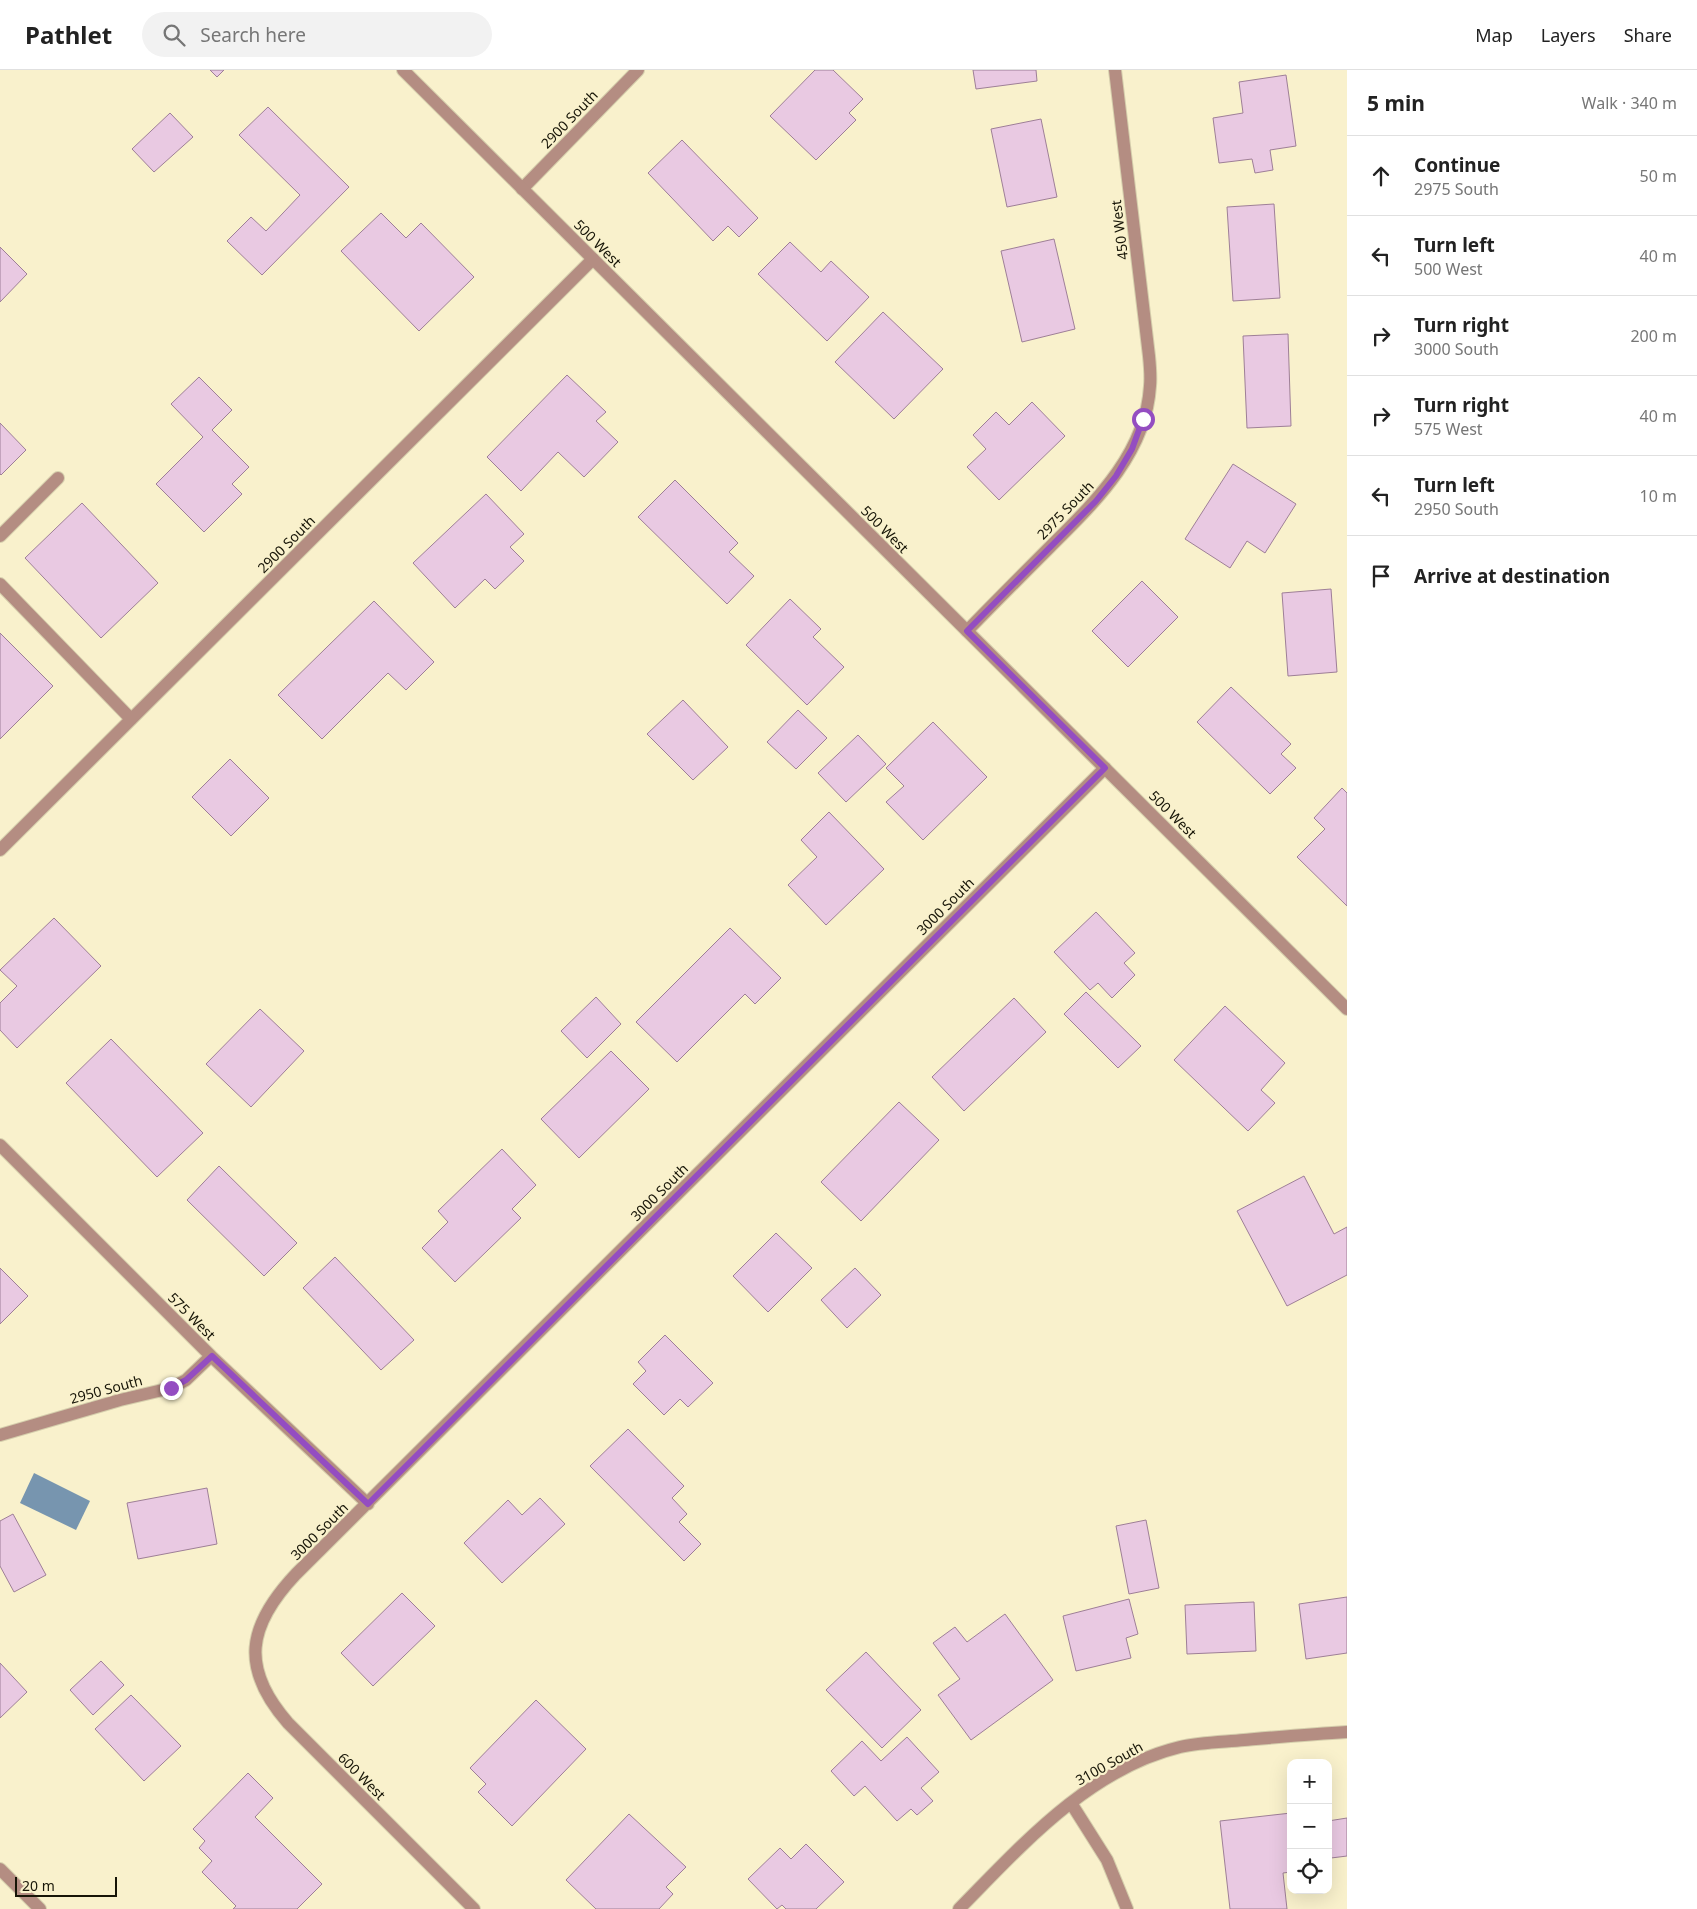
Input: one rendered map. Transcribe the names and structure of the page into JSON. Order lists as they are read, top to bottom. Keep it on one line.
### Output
{"streets":{"street":["2900 South","450 West","500 West","2975 South","3000 South","575 West","2950 South","3100 South","600 West"]},"crossings":[["2900 South","500 West"],["450 West","2975 South"],["500 West","2975 South"],["500 West","3000 South"],["3000 South","575 West"],["3000 South","600 West"],["575 West","2950 South"]],"scale_bar":"20 m","page":{"header":"Pathlet","search":"Search here","nav":["Map","Layers","Share"],"heading":["5 min","Walk · 340 m"],"list":[["Continue","2975 South","50 m"],["Turn left","500 West","40 m"],["Turn right","3000 South","200 m"],["Turn right","575 West","40 m"],["Turn left","2950 South","10 m"],"Arrive at destination"],"map_buttons":["+","−"],"scale":"20 m"}}
